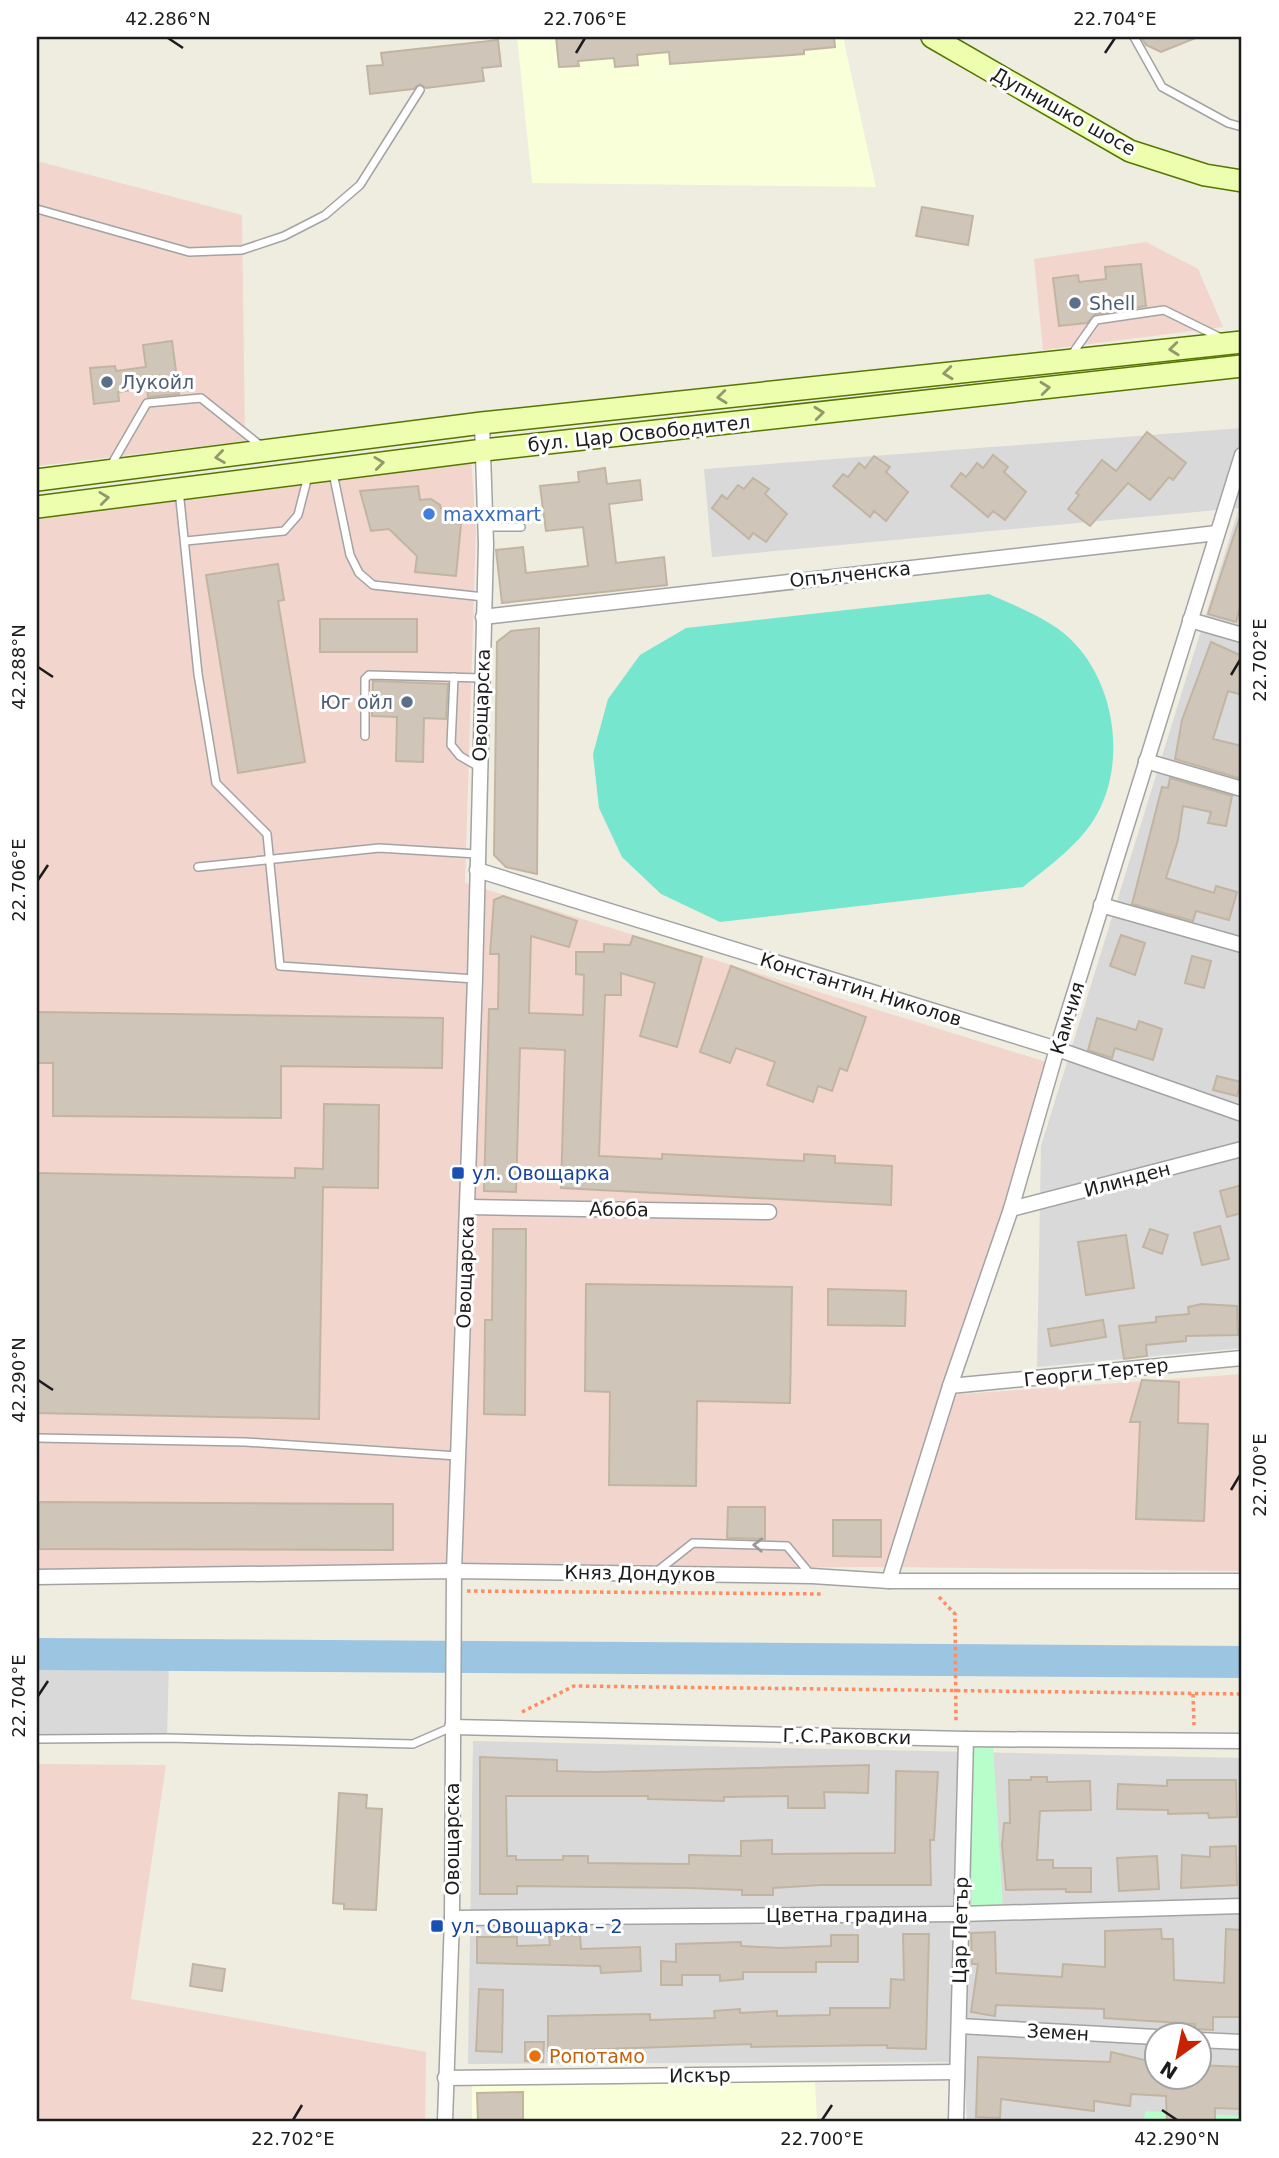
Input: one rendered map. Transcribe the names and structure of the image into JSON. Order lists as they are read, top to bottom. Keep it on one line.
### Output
{"streets":{"main road":["Дупнишко шосе","бул. Цар Освободител"],"street":["Опълченска","Овощарска","Константин Николов","Камчия","Илинден","Абоба","Георги Тертер","Княз Дондуков","Г.С.Раковски","Цветна градина","Цар Петър","Земен","Искър"]},"crossings":[["бул. Цар Освободител","Овощарска"],["Опълченска","Овощарска"],["Опълченска","Камчия"],["Овощарска","Константин Николов"],["Овощарска","Абоба"],["Овощарска","Княз Дондуков"],["Овощарска","Г.С.Раковски"],["Овощарска","Цветна градина"],["Овощарска","Искър"],["Константин Николов","Камчия"],["Камчия","Илинден"],["Камчия","Георги Тертер"],["Камчия","Княз Дондуков"],["Г.С.Раковски","Цар Петър"],["Цветна градина","Цар Петър"],["Цар Петър","Земен"],["Цар Петър","Искър"]],"places":{"other":["Shell","Лукойл","maxxmart","Юг ойл","Ропотамо"],"transit":["ул. Овощарка","ул. Овощарка – 2"]},"north":"bottom left","coordinates":["42.286°N","22.706°E","22.704°E","22.702°E","42.288°N","42.290°N","22.700°E"]}
